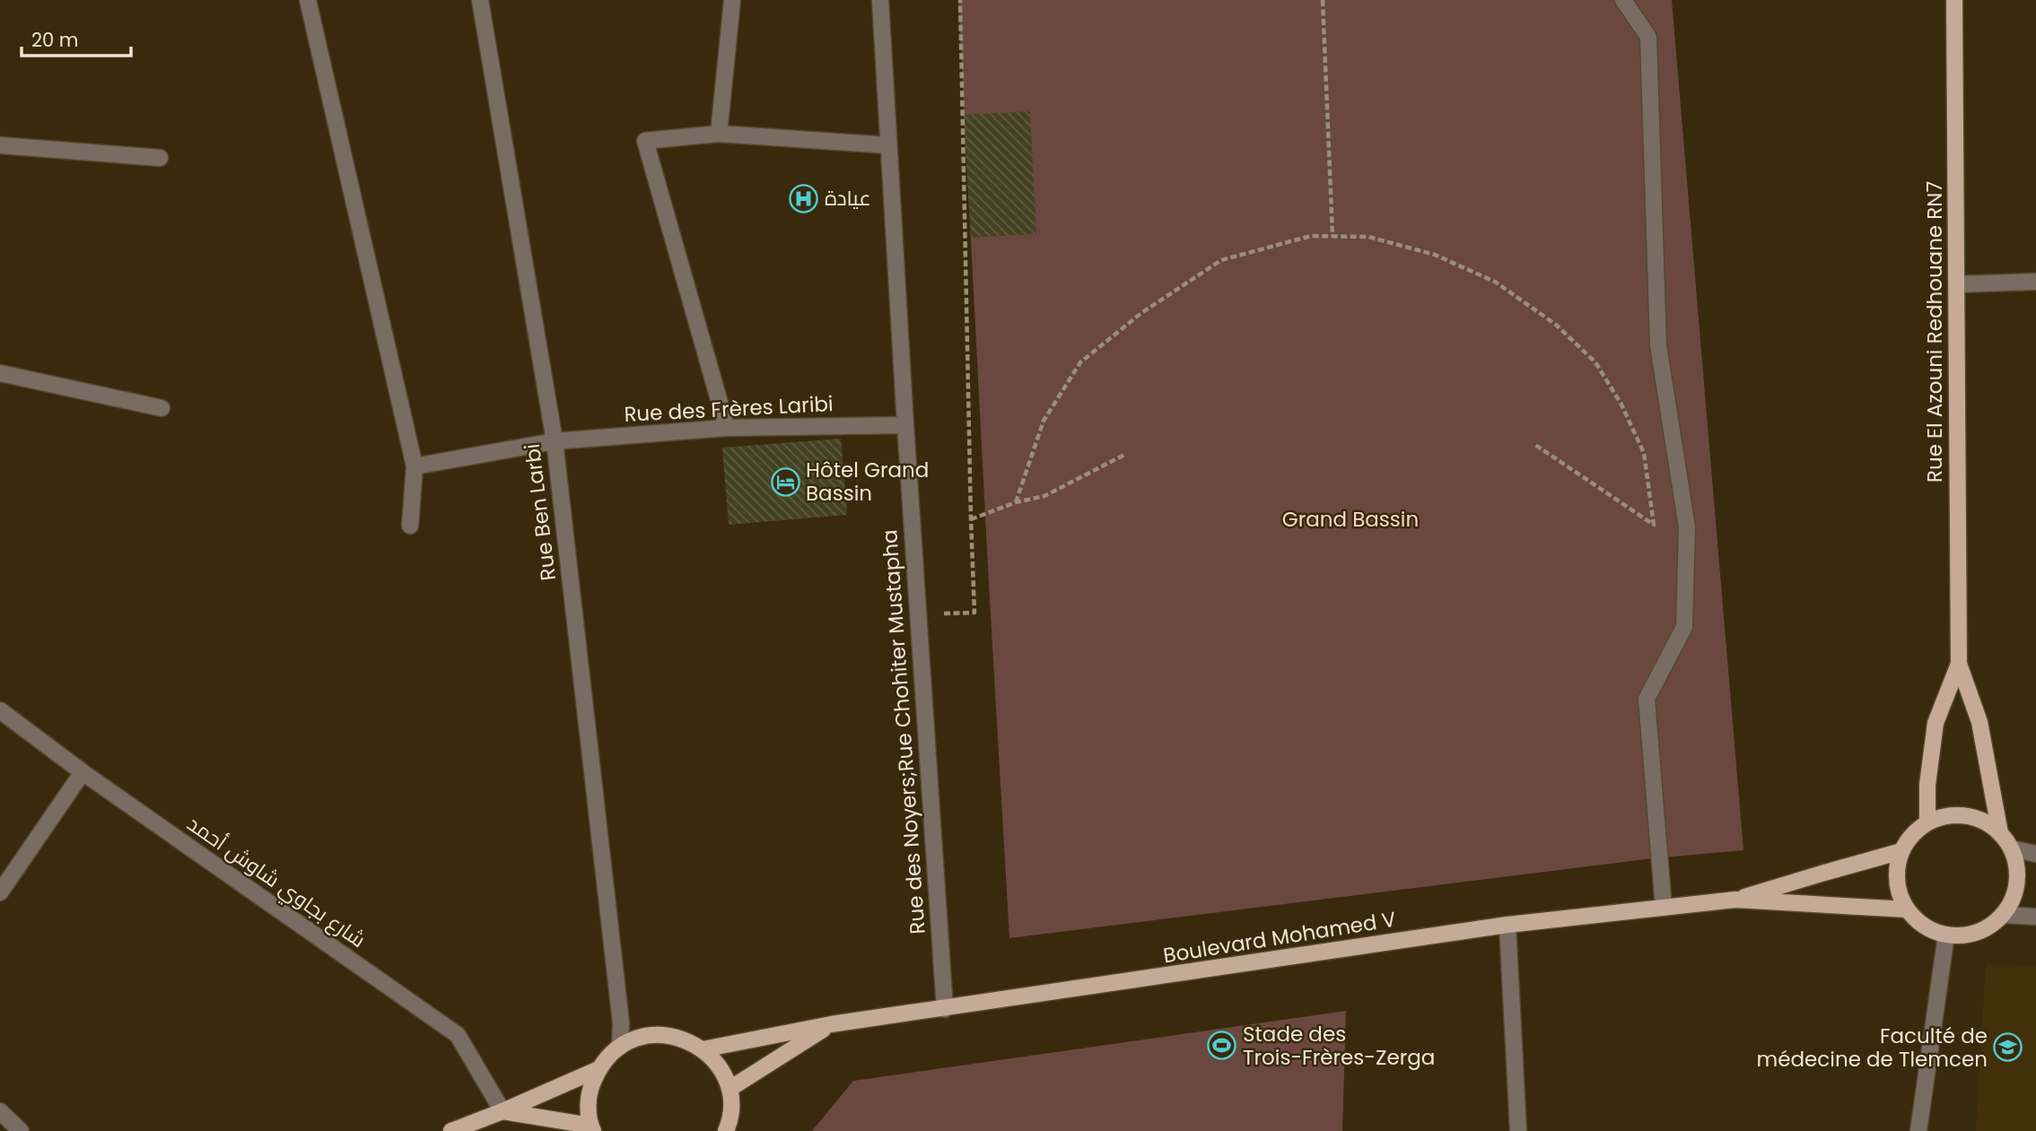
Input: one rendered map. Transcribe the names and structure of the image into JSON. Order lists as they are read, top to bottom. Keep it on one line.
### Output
{"streets":{"main road":["Rue El Azouni Redhouane RN7","Boulevard Mohamed V"],"street":["Rue des Frères Laribi","Rue Ben Larbi","Rue des Noyers;Rue Chohiter Mustapha","شارع بجاوي شاوش أحمد"]},"crossings":[["Rue El Azouni Redhouane RN7","Boulevard Mohamed V"],["Rue des Frères Laribi","Rue Ben Larbi"],["Rue des Frères Laribi","Rue des Noyers;Rue Chohiter Mustapha"],["Rue des Noyers;Rue Chohiter Mustapha","Boulevard Mohamed V"]],"parks":["Grand Bassin"],"places":{"hospital":["عيادة"],"hotel":["Hôtel Grand Bassin"],"sports":["Stade des Trois-Frères-Zerga"],"school or university":["Faculté de médecine de Tlemcen"]},"scale_bar":"20 m"}
